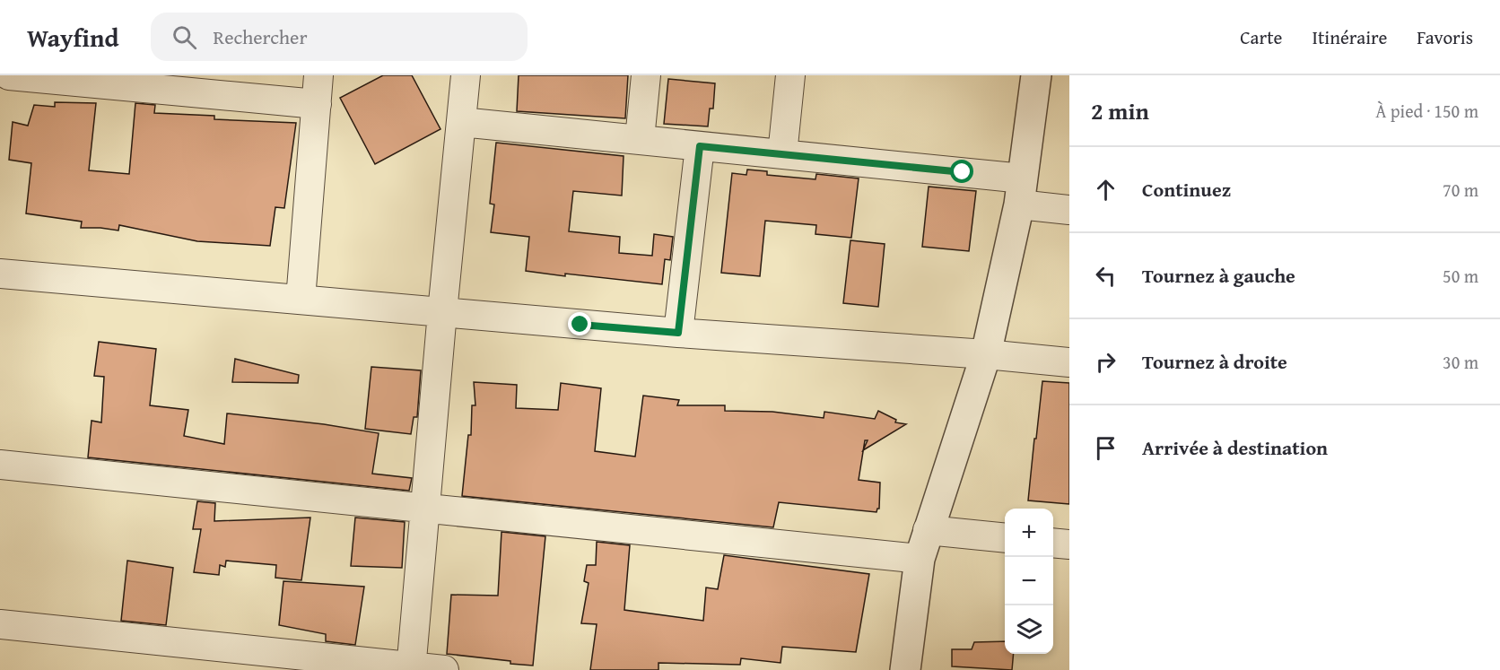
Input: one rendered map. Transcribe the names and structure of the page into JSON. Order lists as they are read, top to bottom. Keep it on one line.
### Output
{"page":{"header":"Wayfind","search":"Rechercher","nav":["Carte","Itinéraire","Favoris"],"heading":["2 min","À pied · 150 m"],"list":[["Continuez","70 m"],["Tournez à gauche","50 m"],["Tournez à droite","30 m"],"Arrivée à destination"],"map_buttons":["+","−"]}}
